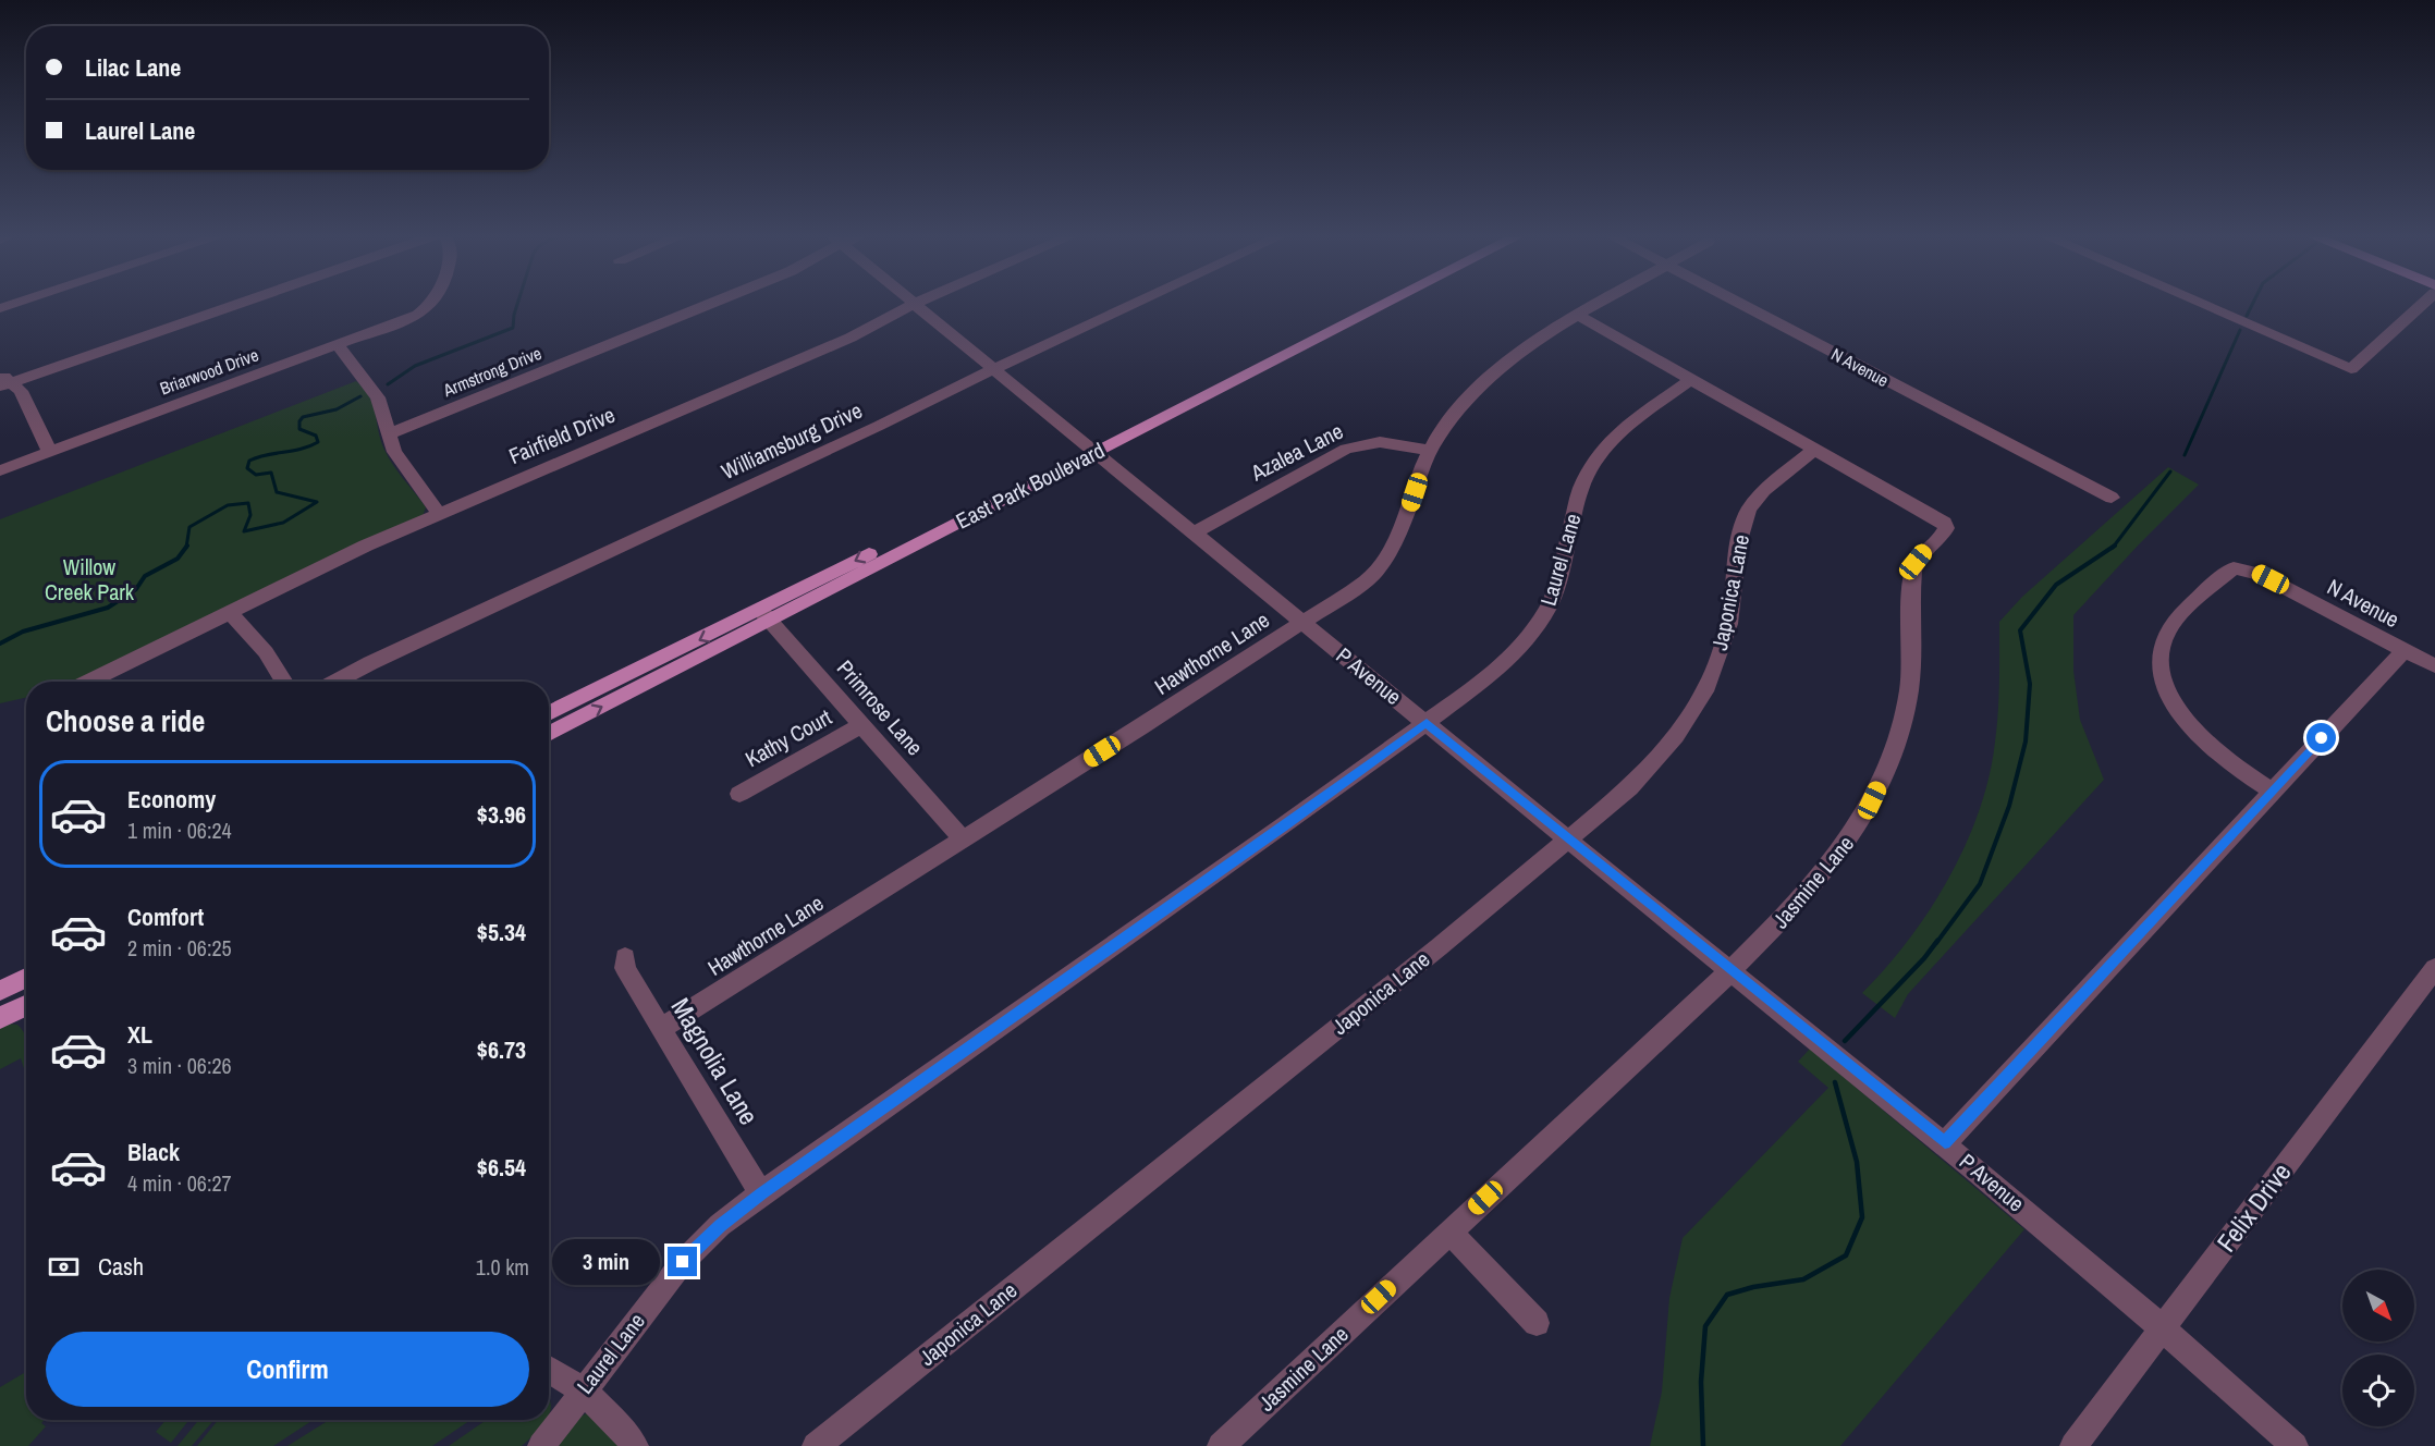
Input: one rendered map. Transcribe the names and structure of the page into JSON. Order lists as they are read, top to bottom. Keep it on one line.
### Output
{"streets":{"main road":["East Park Boulevard"],"street":["N Avenue","Briarwood Drive","Armstrong Drive","Fairfield Drive","Williamsburg Drive","Azalea Lane","Laurel Lane","Japonica Lane","Hawthorne Lane","P Avenue","Primrose Lane","Kathy Court","Jasmine Lane","Magnolia Lane","Felix Drive"]},"crossings":[["Fairfield Drive","P Avenue"],["Williamsburg Drive","P Avenue"],["Azalea Lane","Hawthorne Lane"],["Azalea Lane","P Avenue"],["East Park Boulevard","P Avenue"],["East Park Boulevard","Primrose Lane"],["Laurel Lane","P Avenue"],["Laurel Lane","Jasmine Lane"],["Laurel Lane","Magnolia Lane"],["Japonica Lane","P Avenue"],["Japonica Lane","Jasmine Lane"],["Hawthorne Lane","P Avenue"],["Hawthorne Lane","Primrose Lane"],["Hawthorne Lane","Jasmine Lane"],["Hawthorne Lane","Magnolia Lane"],["P Avenue","Jasmine Lane"],["P Avenue","Felix Drive"],["Primrose Lane","Kathy Court"]],"parks":["Willow Creek Park"],"north":"bottom right","page":{"banner":["Lilac Lane","Laurel Lane"],"heading":"Choose a ride","list":[{"name":"Economy","note":"1 min · 06:24","value":"$3.96"},{"name":"Comfort","note":"2 min · 06:25","value":"$5.34"},{"name":"XL","note":"3 min · 06:26","value":"$6.73"},{"name":"Black","note":"4 min · 06:27","value":"$6.54"}],"pay":["Cash","1.0 km"],"bubble":"3 min","buttons":"Confirm"}}
